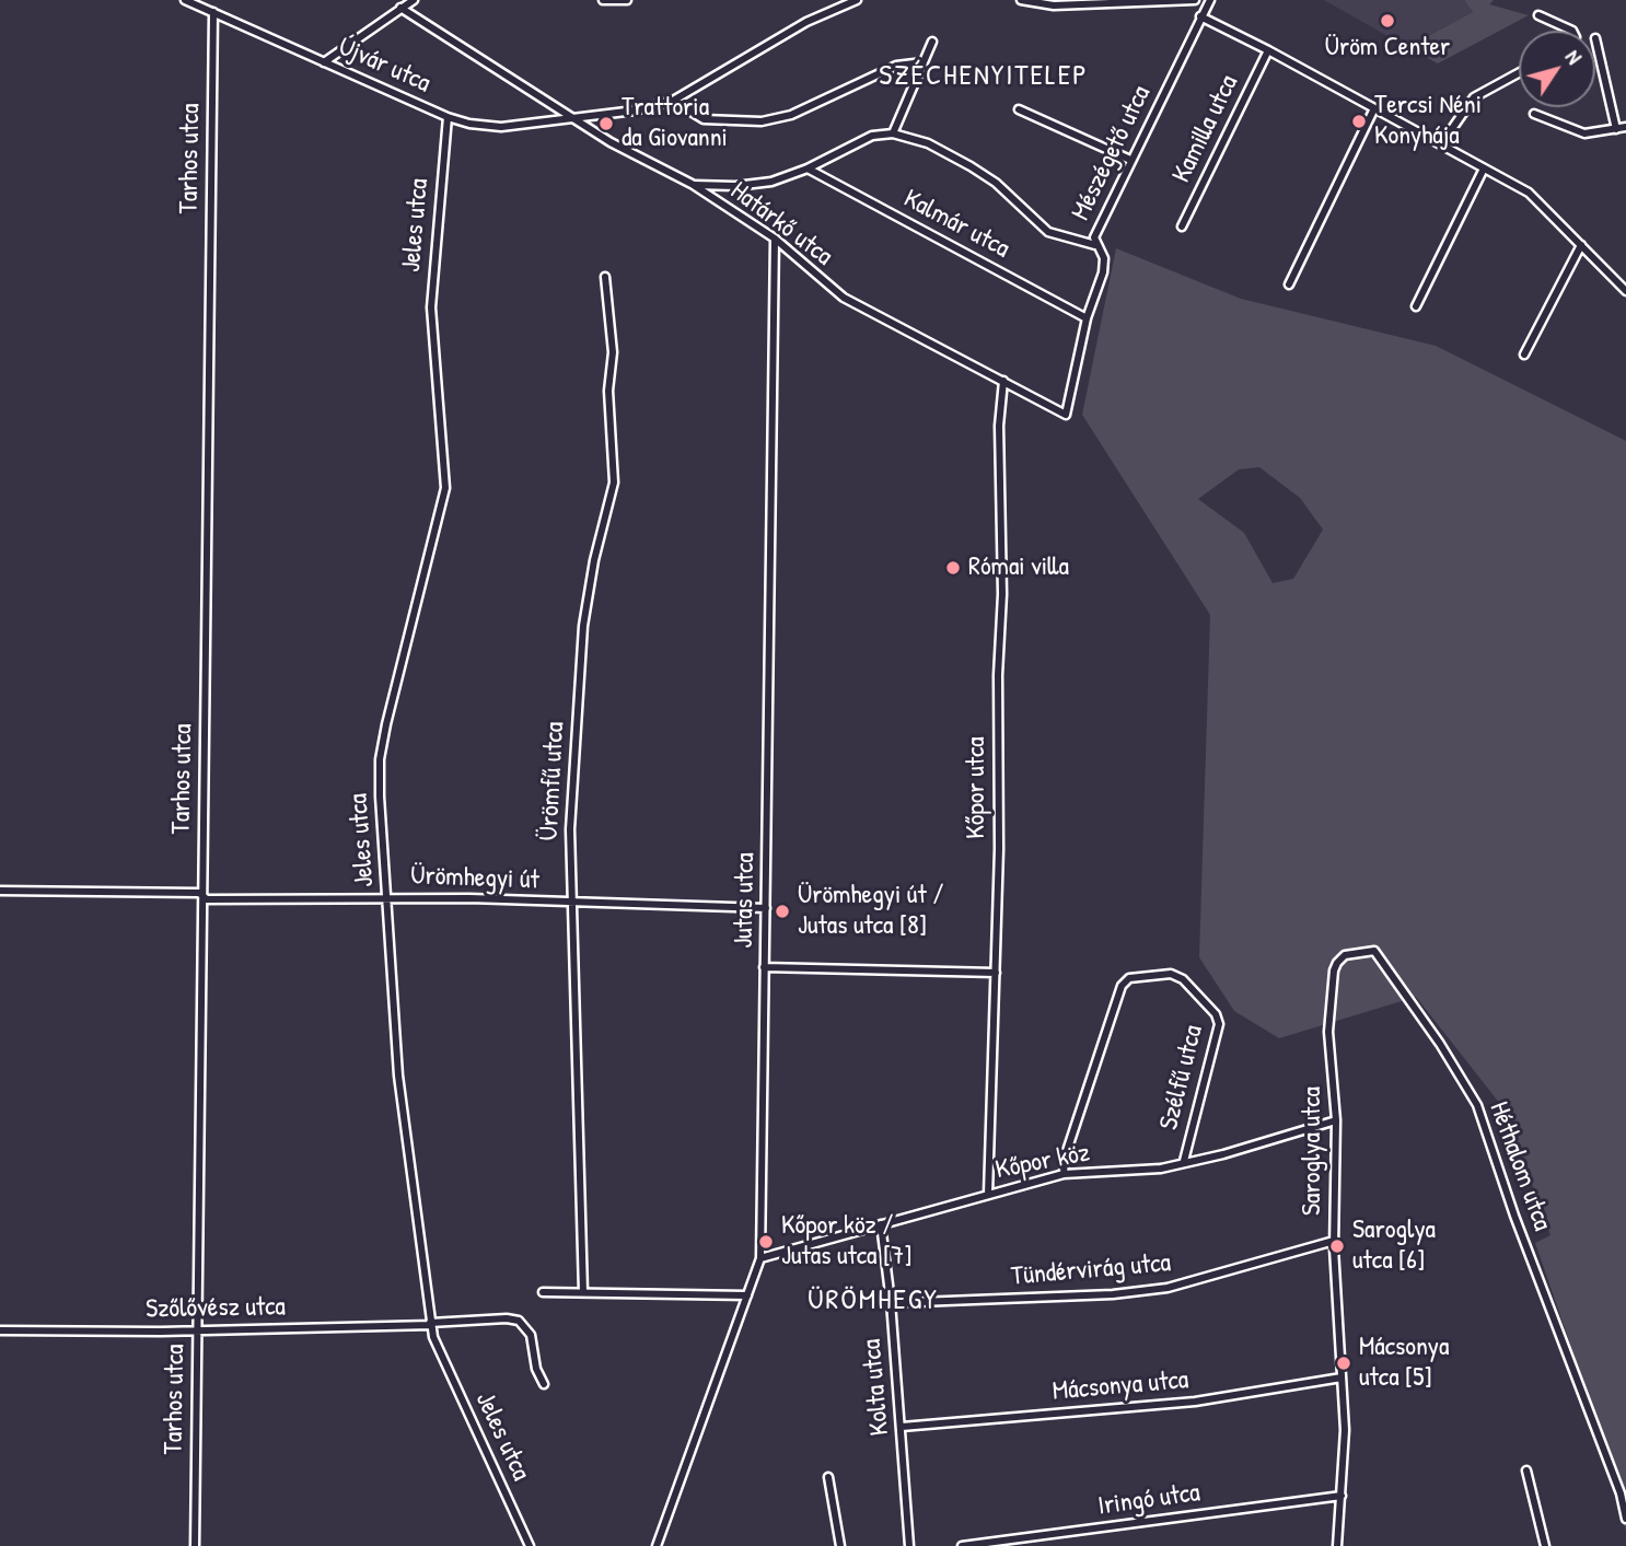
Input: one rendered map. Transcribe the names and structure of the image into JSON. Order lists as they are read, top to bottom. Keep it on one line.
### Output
{"streets":{"street":["Újvár utca","Kamilla utca","Mészégető utca","Tarhos utca","Határkő utca","Kalmár utca","Jeles utca","Ürömfű utca","Kőpor utca","Ürömhegyi út","Jutas utca","Szélfű utca","Saroglya utca","Kőpor köz","Héthalom utca","Tündérvirág utca","Szőlővész utca","Mácsonya utca","Kolta utca","Iringó utca"]},"crossings":[["Újvár utca","Tarhos utca"],["Újvár utca","Határkő utca"],["Újvár utca","Jeles utca"],["Mészégető utca","Határkő utca"],["Mészégető utca","Kalmár utca"],["Tarhos utca","Ürömhegyi út"],["Tarhos utca","Szőlővész utca"],["Határkő utca","Kőpor utca"],["Határkő utca","Jutas utca"],["Jeles utca","Ürömhegyi út"],["Jeles utca","Szőlővész utca"],["Ürömfű utca","Ürömhegyi út"],["Kőpor utca","Kőpor köz"],["Ürömhegyi út","Jutas utca"],["Jutas utca","Kőpor köz"],["Szélfű utca","Kőpor köz"],["Saroglya utca","Kőpor köz"],["Saroglya utca","Héthalom utca"],["Saroglya utca","Tündérvirág utca"],["Saroglya utca","Mácsonya utca"],["Saroglya utca","Iringó utca"],["Kőpor köz","Kolta utca"],["Tündérvirág utca","Kolta utca"],["Mácsonya utca","Kolta utca"]],"districts":["SZÉCHENYITELEP","ÜRÖMHEGY"],"places":["Üröm Center","Tercsi Néni Konyhája","Trattoria da Giovanni","Római villa","Ürömhegyi út / Jutas utca [8]","Kőpor köz / Jutas utca [7]","Saroglya utca [6]","Mácsonya utca [5]"],"north":"top right"}
